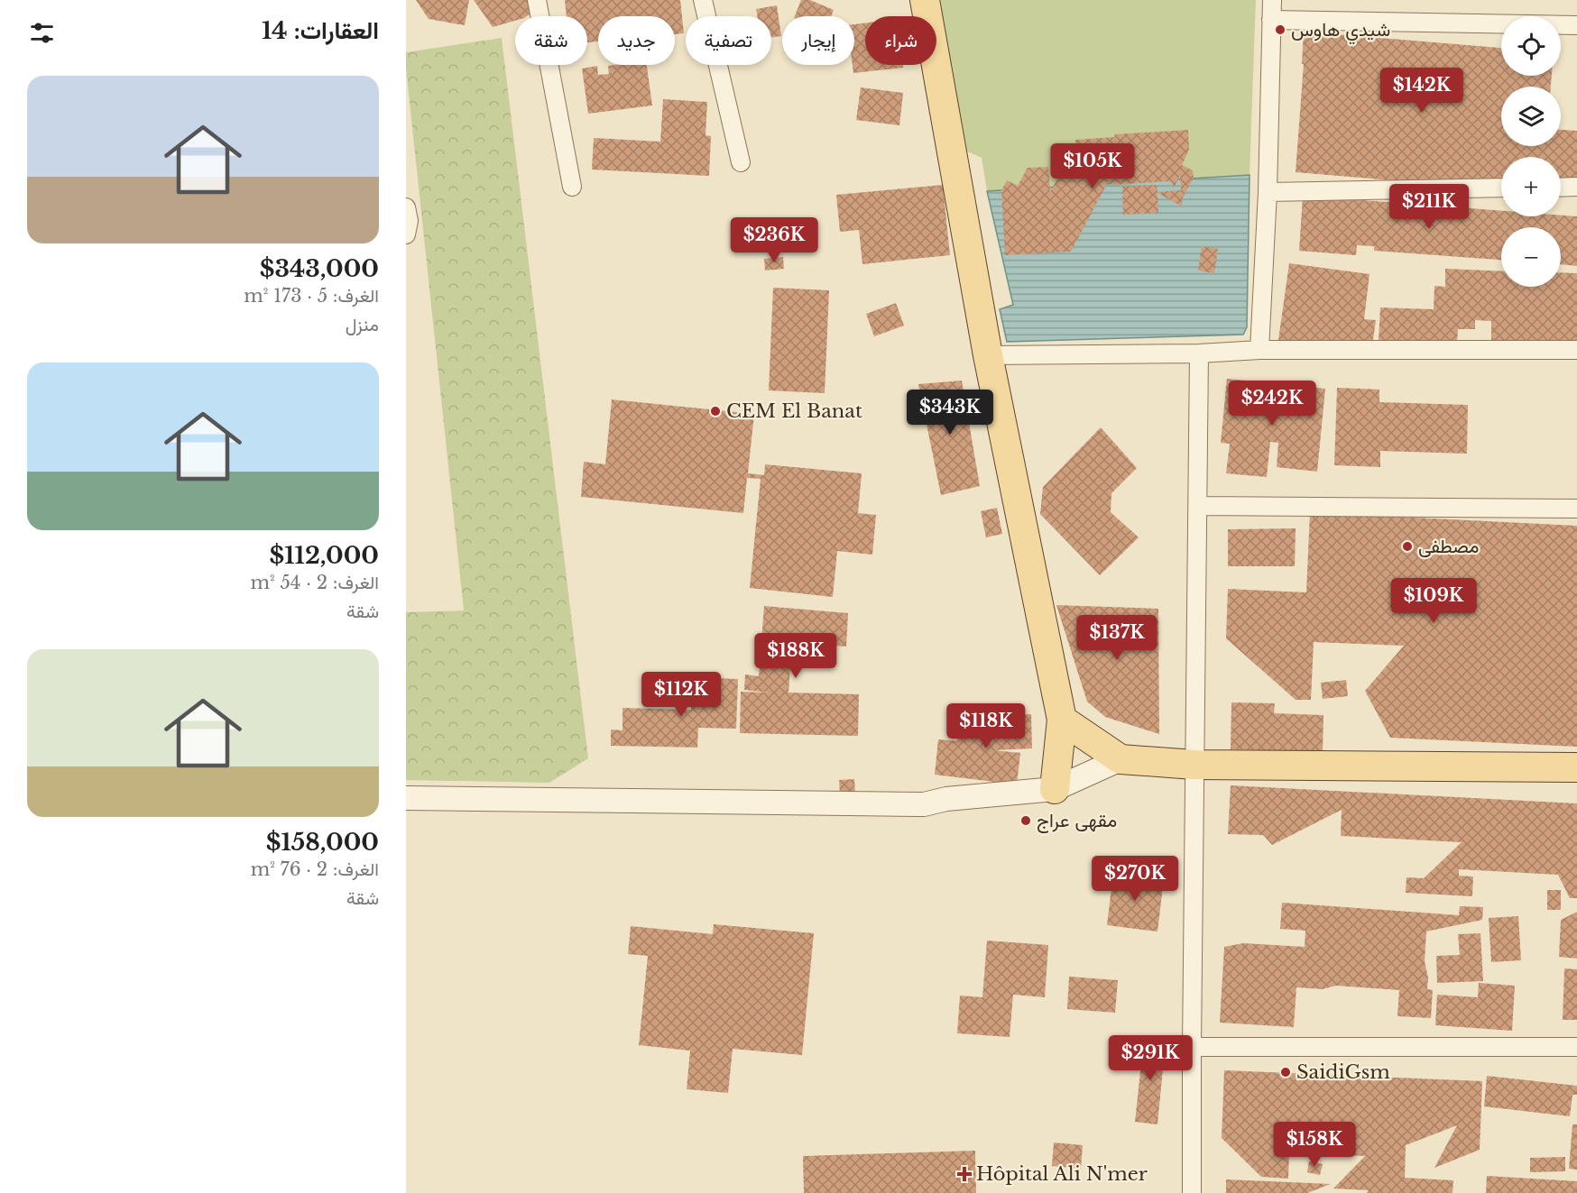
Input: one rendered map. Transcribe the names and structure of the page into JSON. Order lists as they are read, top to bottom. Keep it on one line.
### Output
{"places":{"other":["شيدي هاوس","CEM El Banat","مصطفى","مقهى عراج","SaidiGsm"],"health":["Hôpital Ali N'mer"]},"page":{"heading":"العقارات: 14","map_buttons":["+","−"],"chip":["شراء","إيجار","تصفية","جديد","شقة"],"list":[{"name":"$343,000","note":"الغرف: 5 · 173 m² · منزل"},{"name":"$112,000","note":"الغرف: 2 · 54 m² · شقة"},{"name":"$158,000","note":"الغرف: 2 · 76 m² · شقة"}],"price":["$142K","$105K","$211K","$236K","$242K","$343K","$109K","$137K","$188K","$112K","$118K","$270K","$291K","$158K"]}}
